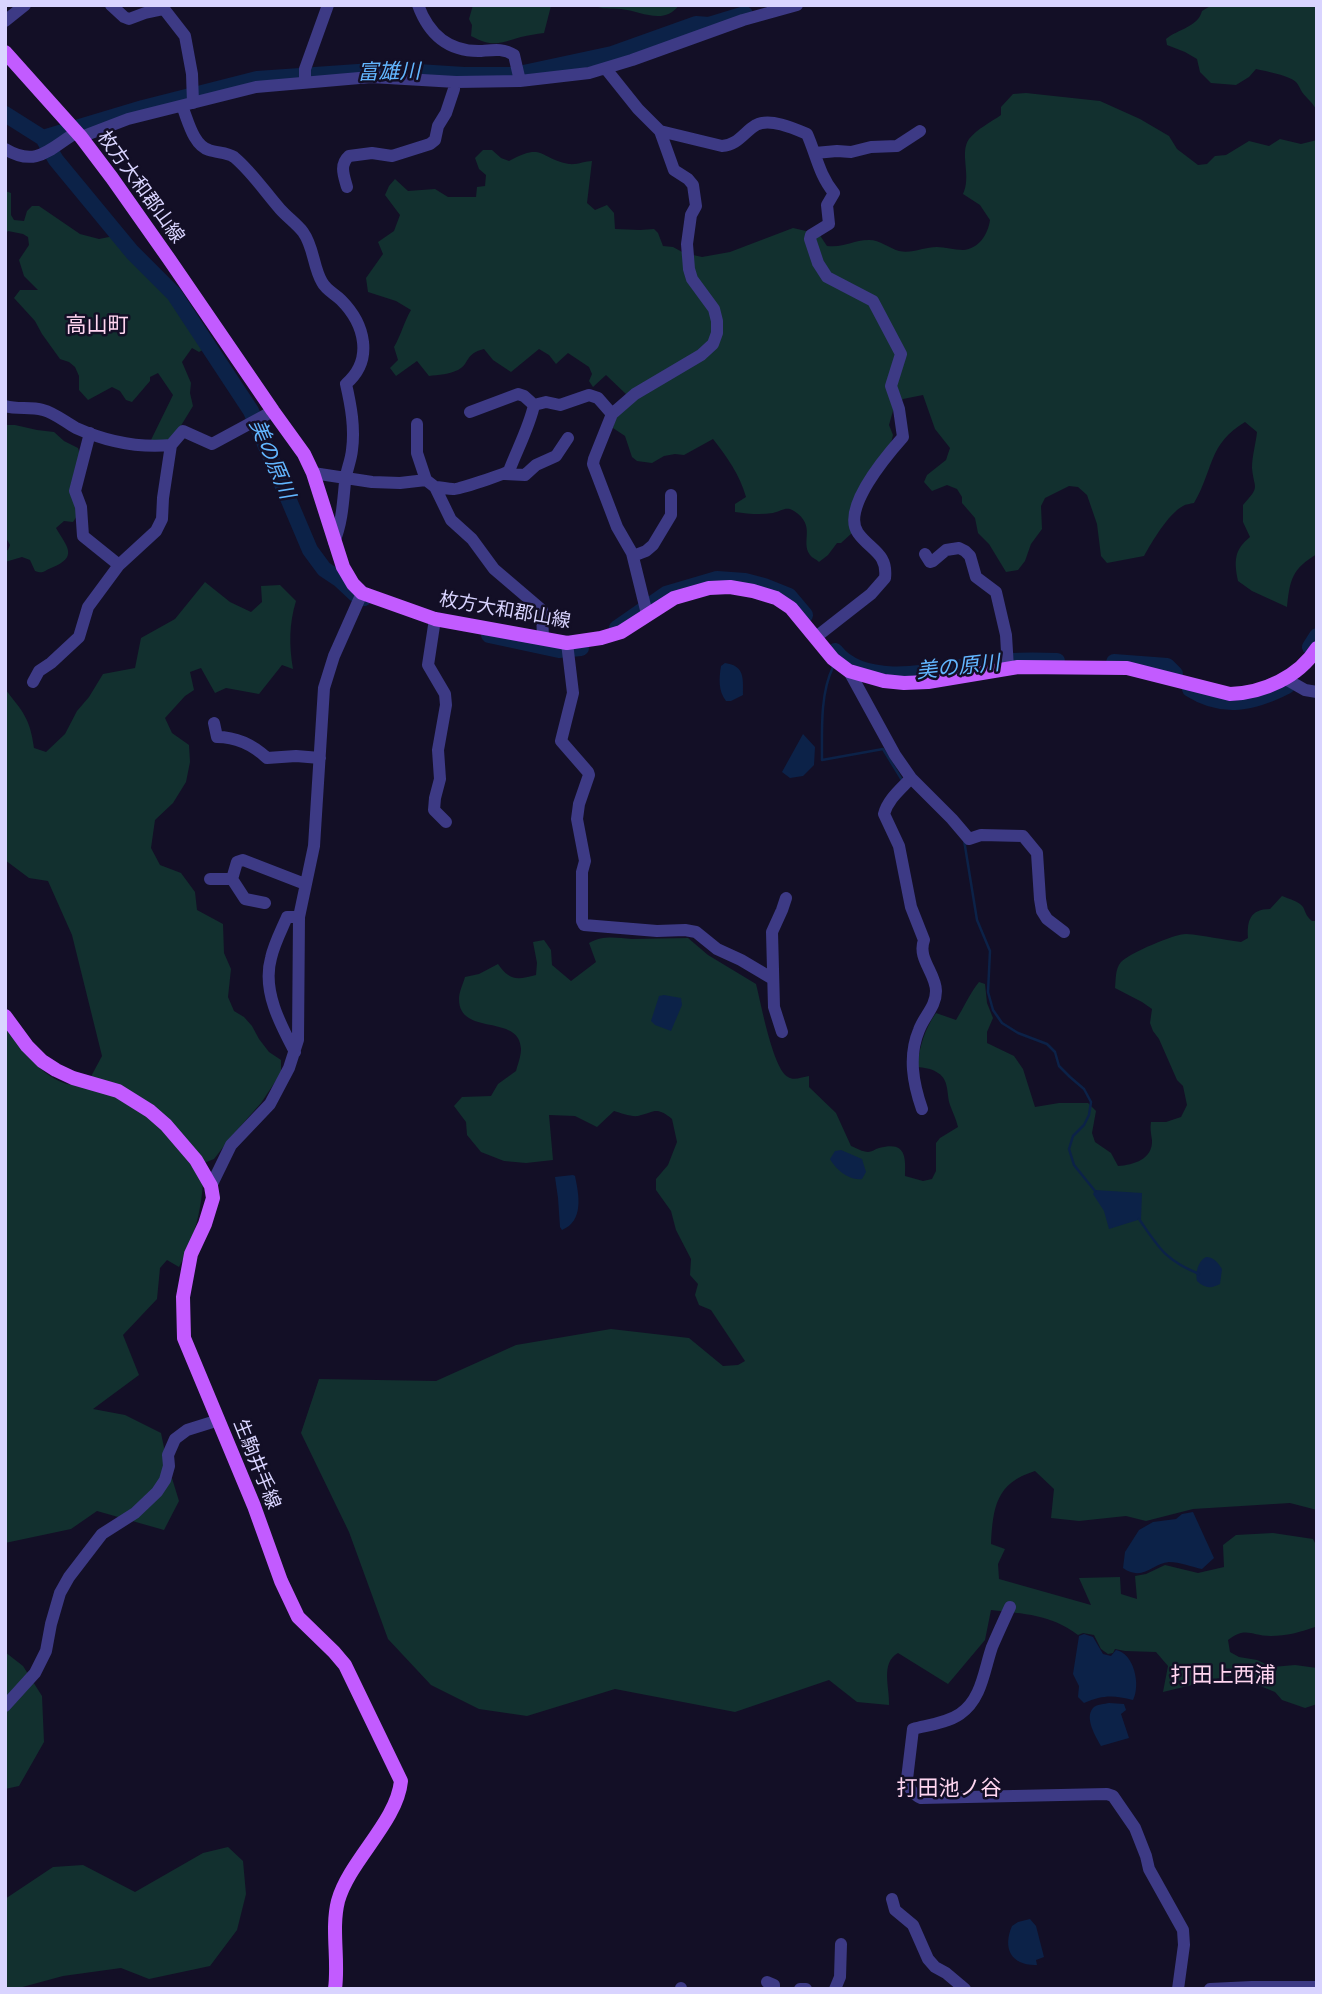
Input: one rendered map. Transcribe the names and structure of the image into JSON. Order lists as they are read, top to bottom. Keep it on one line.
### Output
{"streets":{"main road":["枚方大和郡山線","生駒井手線"]},"districts":["高山町","打田上西浦","打田池ノ谷"],"water":["富雄川","美の原川"]}
